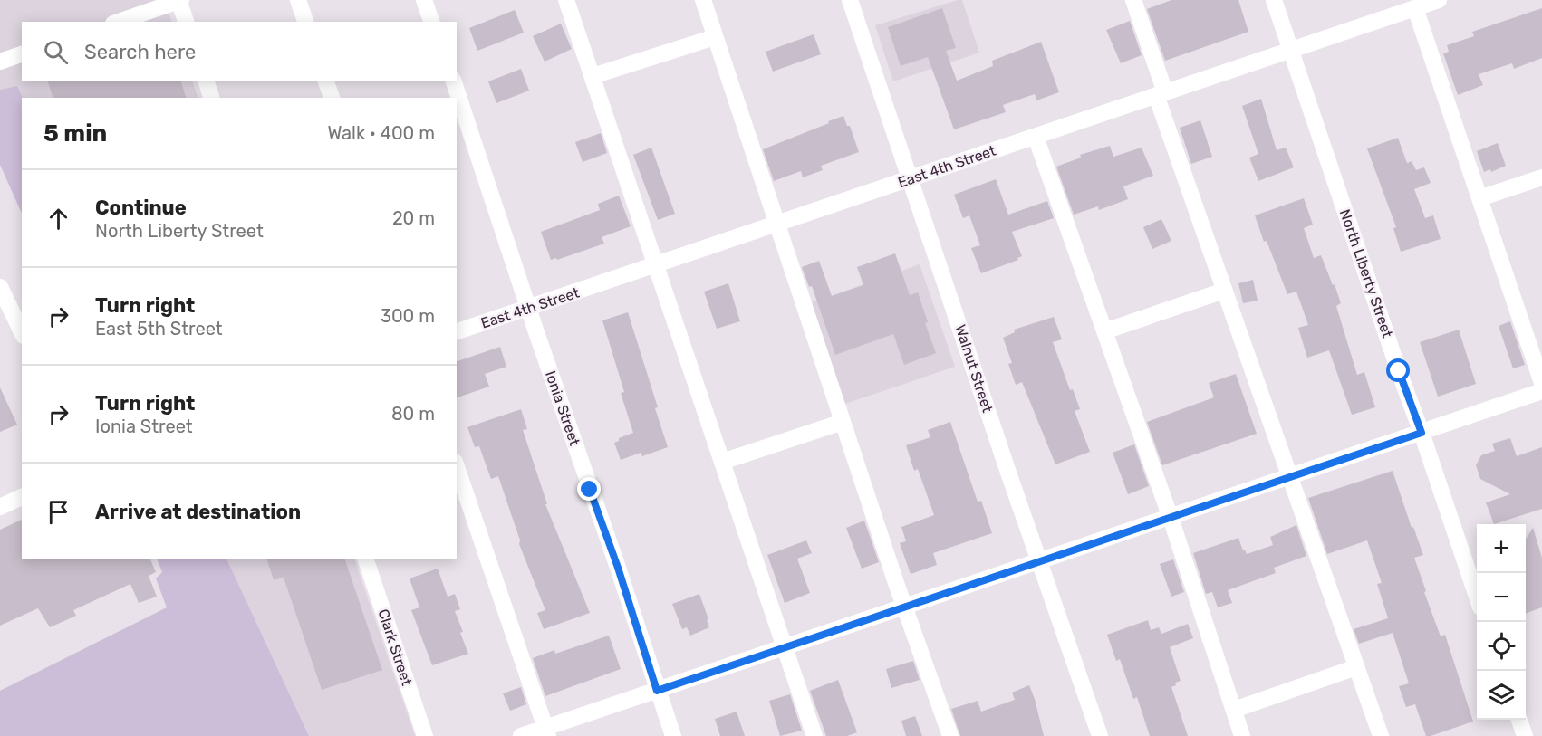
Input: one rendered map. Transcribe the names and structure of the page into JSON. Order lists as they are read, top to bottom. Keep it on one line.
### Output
{"streets":{"street":["East 4th Street","North Liberty Street","Walnut Street","Ionia Street","Clark Street"]},"crossings":[["East 4th Street","North Liberty Street"],["East 4th Street","Walnut Street"],["East 4th Street","Ionia Street"]],"page":{"search":"Search here","heading":["5 min","Walk · 400 m"],"list":[["Continue","North Liberty Street","20 m"],["Turn right","East 5th Street","300 m"],["Turn right","Ionia Street","80 m"],"Arrive at destination"],"map_buttons":["+","−"]}}
